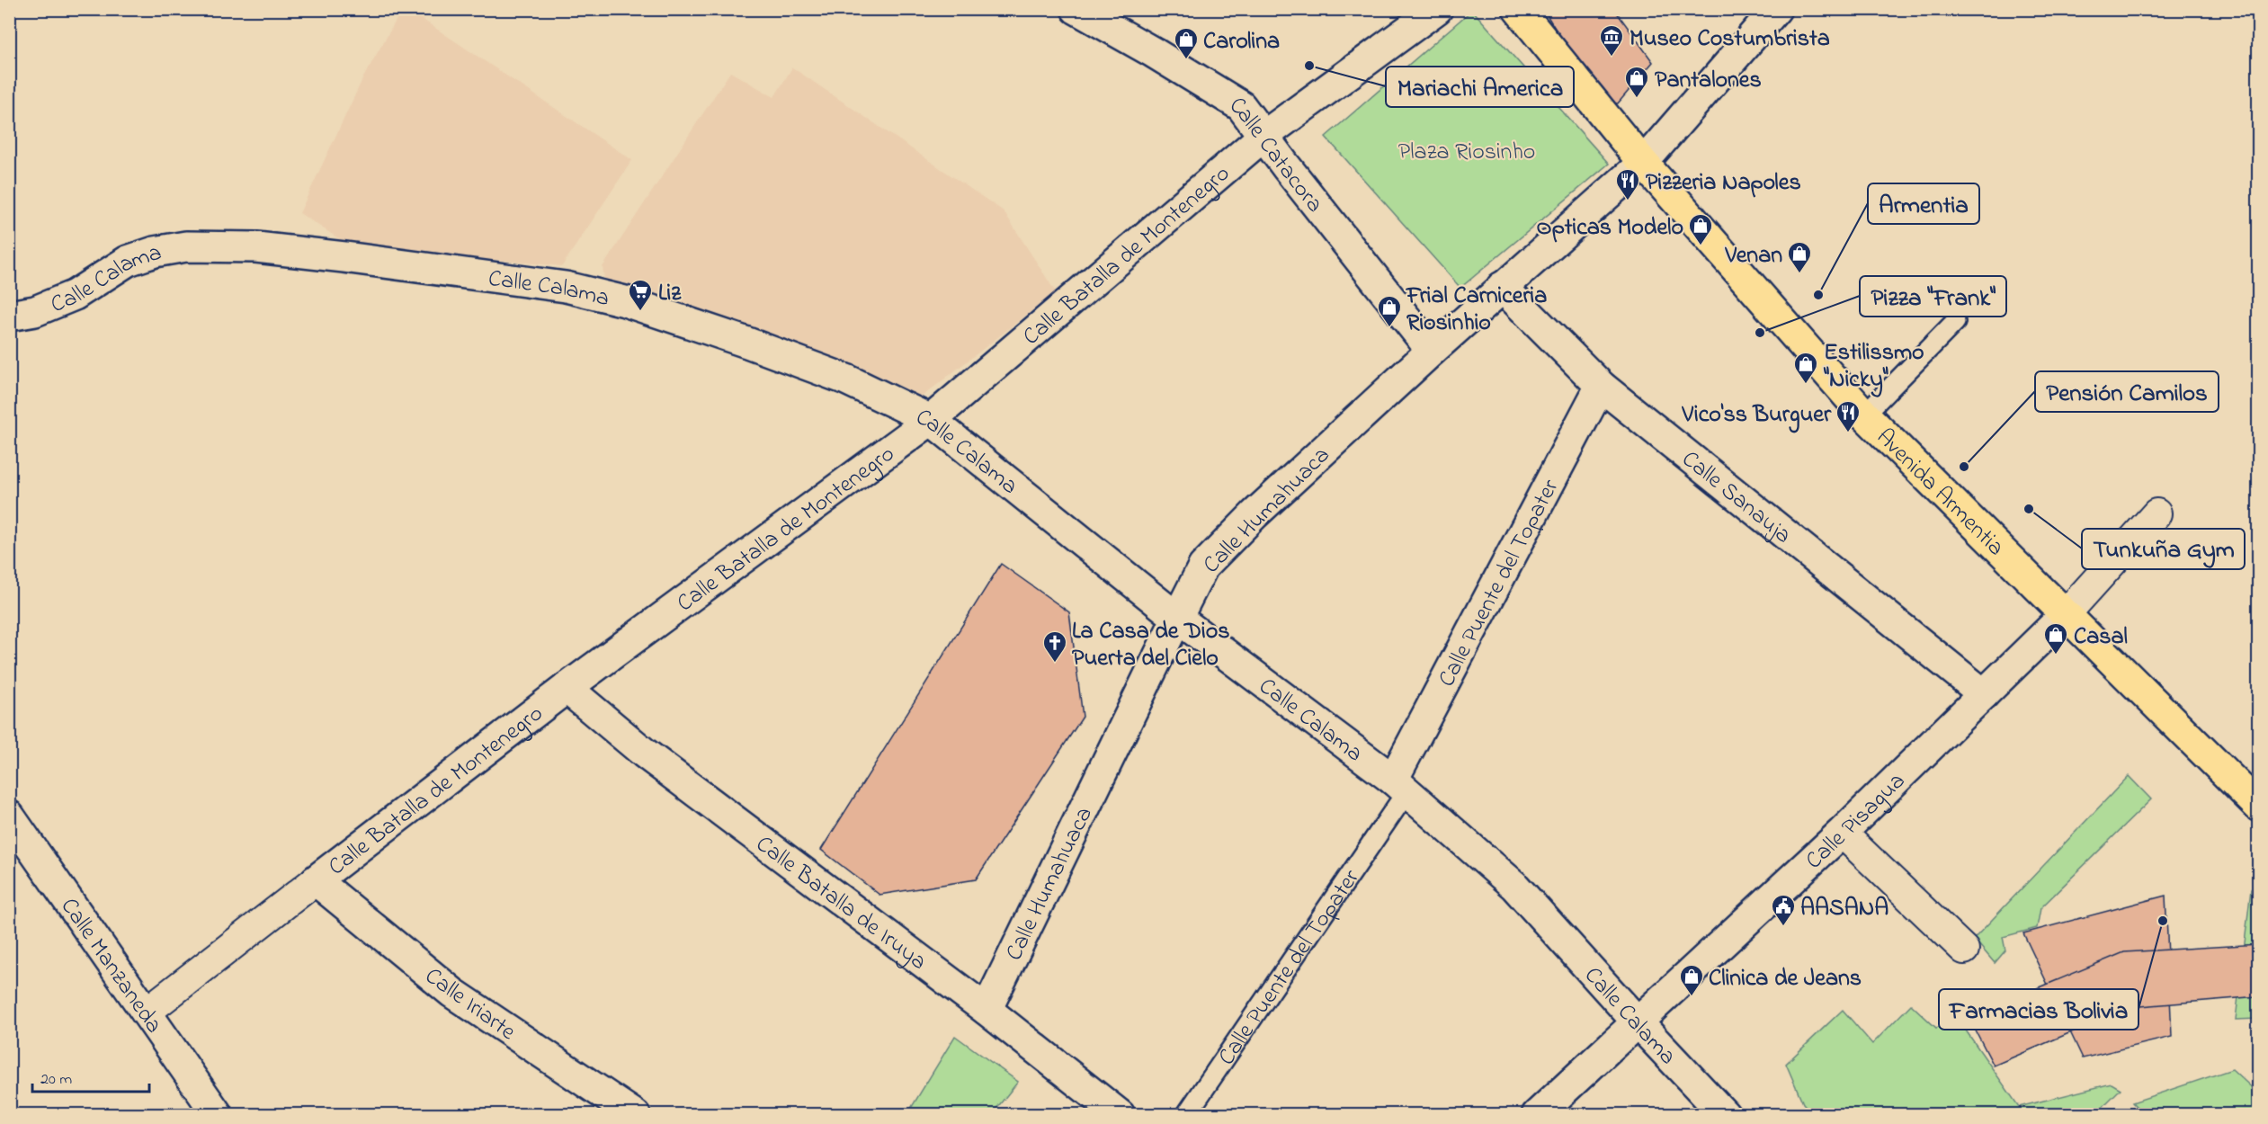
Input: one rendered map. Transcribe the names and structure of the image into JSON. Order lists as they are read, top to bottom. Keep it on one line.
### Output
{"streets":{"main road":["Avenida Armentia"],"street":["Calle Catacora","Calle Batalla de Montenegro","Calle Calama","Calle Sanauja","Calle Humahuaca","Calle Puente del Topater","Calle Pisagua","Calle Batalla de Iruya","Calle Manzaneda","Calle Iriarte"]},"crossings":[["Calle Catacora","Calle Batalla de Montenegro"],["Calle Catacora","Calle Humahuaca"],["Calle Batalla de Montenegro","Calle Calama"],["Calle Batalla de Montenegro","Calle Batalla de Iruya"],["Calle Batalla de Montenegro","Calle Manzaneda"],["Calle Batalla de Montenegro","Calle Iriarte"],["Calle Calama","Calle Humahuaca"],["Calle Calama","Calle Puente del Topater"],["Calle Calama","Calle Pisagua"],["Avenida Armentia","Calle Humahuaca"],["Avenida Armentia","Calle Pisagua"],["Calle Sanauja","Calle Humahuaca"],["Calle Sanauja","Calle Puente del Topater"],["Calle Sanauja","Calle Pisagua"],["Calle Humahuaca","Calle Batalla de Iruya"]],"parks":["Plaza Riosinho"],"places":{"museum":["Museo Costumbrista"],"shop":["Carolina","Pantalones","Opticas Modelo","Venan","Frial Carniceria Riosinhio","Estilissmo \"Nicky\"","Casal","Clinica de Jeans"],"other":["Mariachi America","Armentia","Pizza \"Frank\"","Pensión Camilos","Tunkuña Gym","Farmacias Bolivia"],"restaurant":["Pizzeria Napoles","Vico'ss Burguer"],"supermarket":["Liz"],"church":["La Casa de Dios Puerta del Cielo"],"public building":["AASANA"]},"scale_bar":"20 m"}
